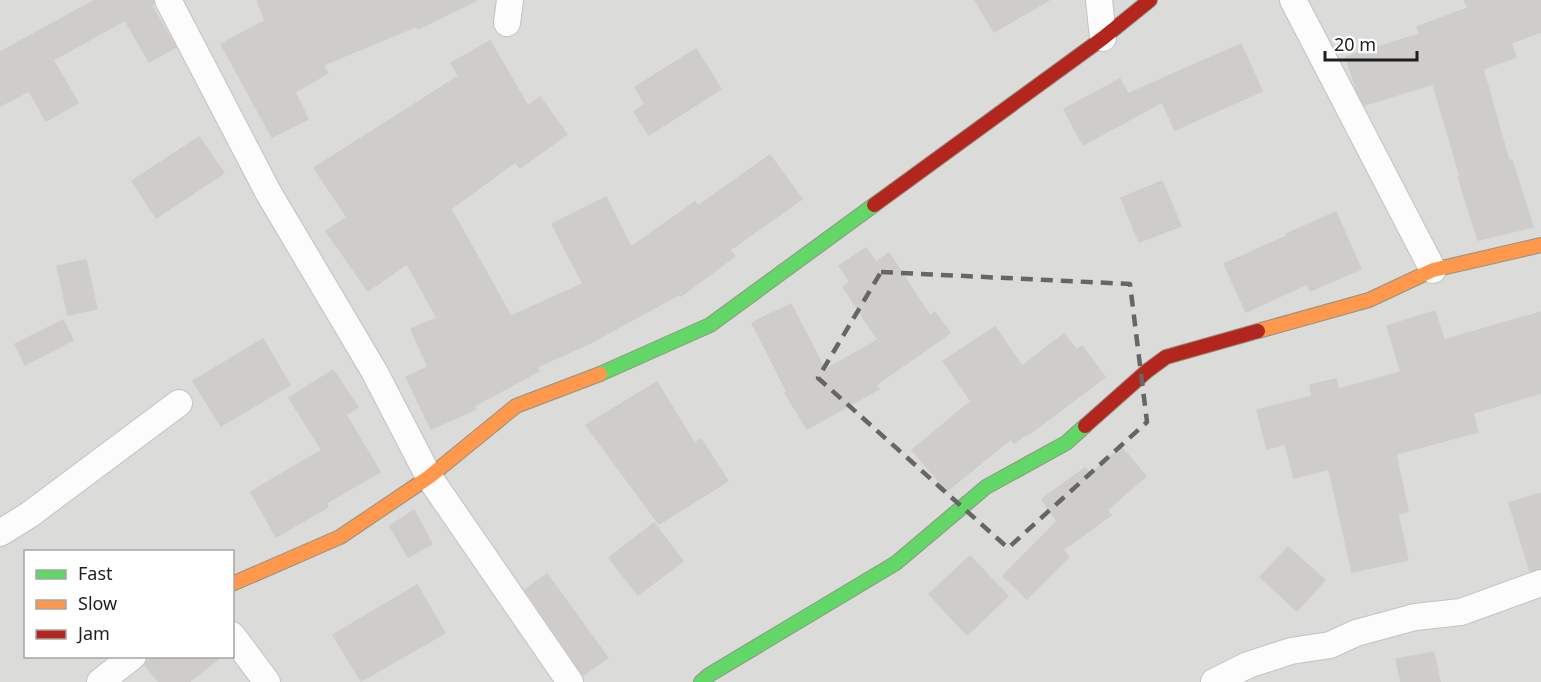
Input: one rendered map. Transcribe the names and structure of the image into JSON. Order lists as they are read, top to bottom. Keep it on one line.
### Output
{"legend":["Fast","Slow","Jam"],"scale_bar":"20 m"}
